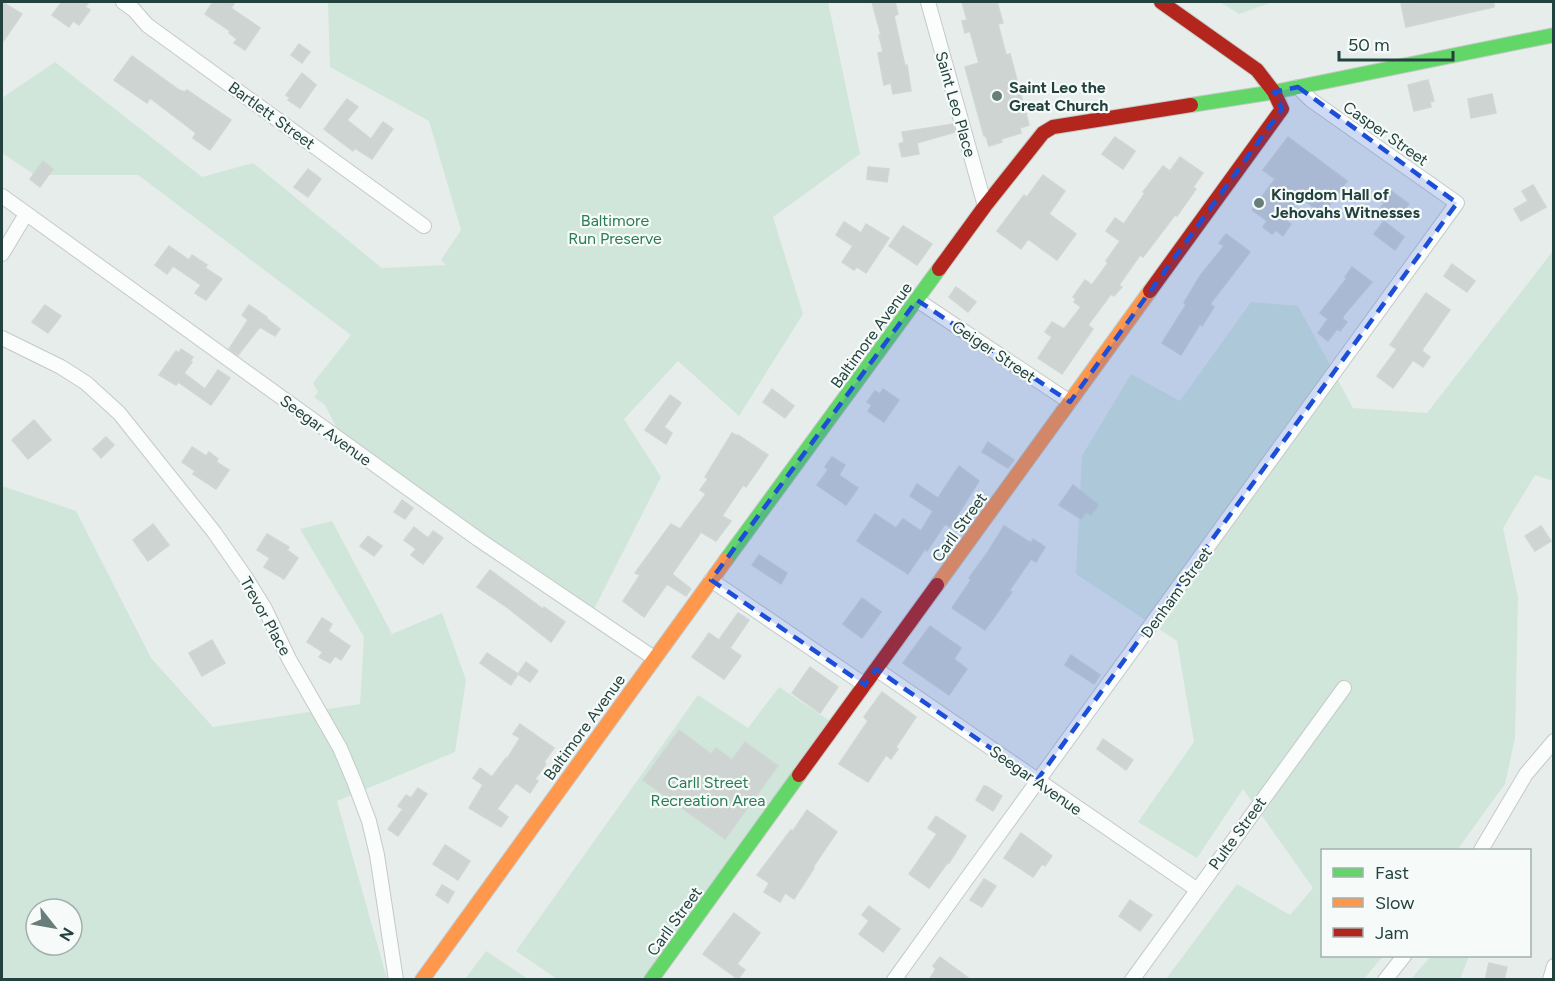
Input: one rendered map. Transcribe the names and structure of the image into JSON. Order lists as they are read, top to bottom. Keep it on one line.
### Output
{"streets":{"street":["Saint Leo Place","Bartlett Street","Casper Street","Baltimore Avenue","Geiger Street","Seegar Avenue","Carll Street","Denham Street","Trevor Place","Pulte Street"]},"crossings":[["Saint Leo Place","Baltimore Avenue"],["Casper Street","Baltimore Avenue"],["Casper Street","Denham Street"],["Baltimore Avenue","Geiger Street"],["Baltimore Avenue","Seegar Avenue"],["Baltimore Avenue","Carll Street"],["Geiger Street","Carll Street"],["Seegar Avenue","Carll Street"],["Seegar Avenue","Denham Street"],["Seegar Avenue","Pulte Street"]],"parks":["Baltimore Run Preserve","Carll Street Recreation Area"],"places":["Saint Leo the Great Church","Kingdom Hall of Jehovahs Witnesses"],"legend":["Fast","Slow","Jam"],"scale_bar":"50 m","north":"bottom right"}
